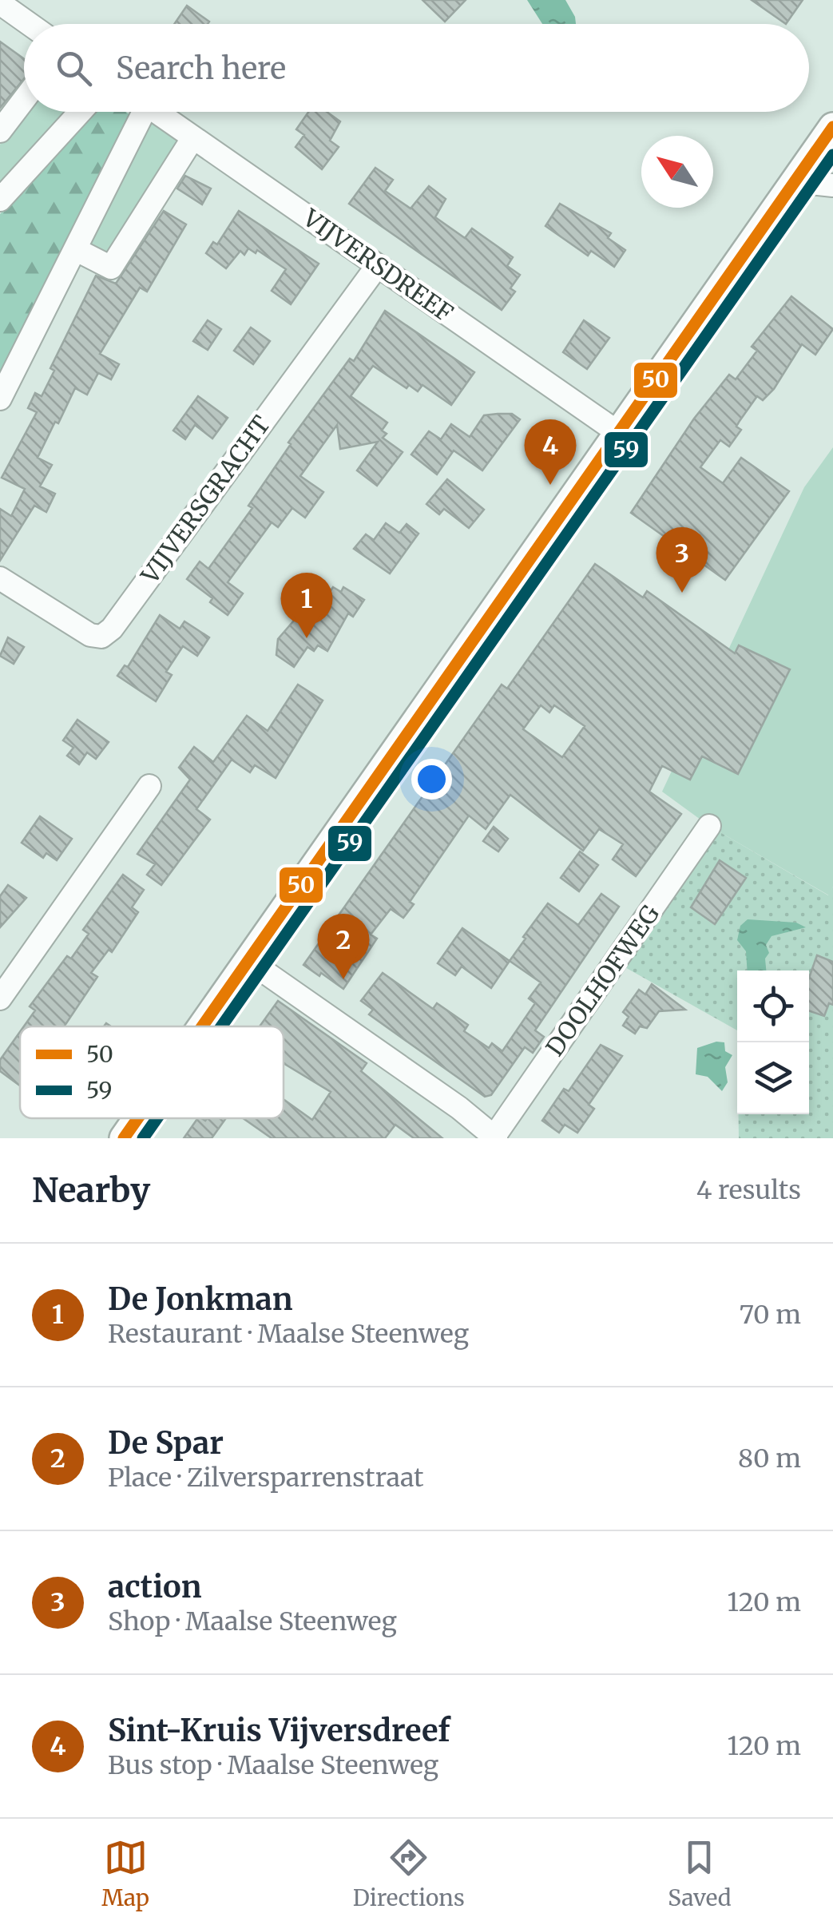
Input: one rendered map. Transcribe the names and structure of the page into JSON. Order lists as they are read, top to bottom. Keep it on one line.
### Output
{"streets":{"street":["VIJVERSDREEF","VIJVERSGRACHT","DOOLHOFWEG"]},"crossings":[["VIJVERSDREEF","VIJVERSGRACHT"]],"lines":["transit line 50","transit line 59"],"legend":["50","59"],"north":"top left","page":{"search":"Search here","pins":["4","3","1","2"],"heading":["Nearby","4 results"],"list":[{"mark":"1","name":"De Jonkman","note":"Restaurant · Maalse Steenweg","value":"70 m"},{"mark":"2","name":"De Spar","note":"Place · Zilversparrenstraat","value":"80 m"},{"mark":"3","name":"action","note":"Shop · Maalse Steenweg","value":"120 m"},{"mark":"4","name":"Sint-Kruis Vijversdreef","note":"Bus stop · Maalse Steenweg","value":"120 m"}],"nav":["Map","Directions","Saved"]}}
